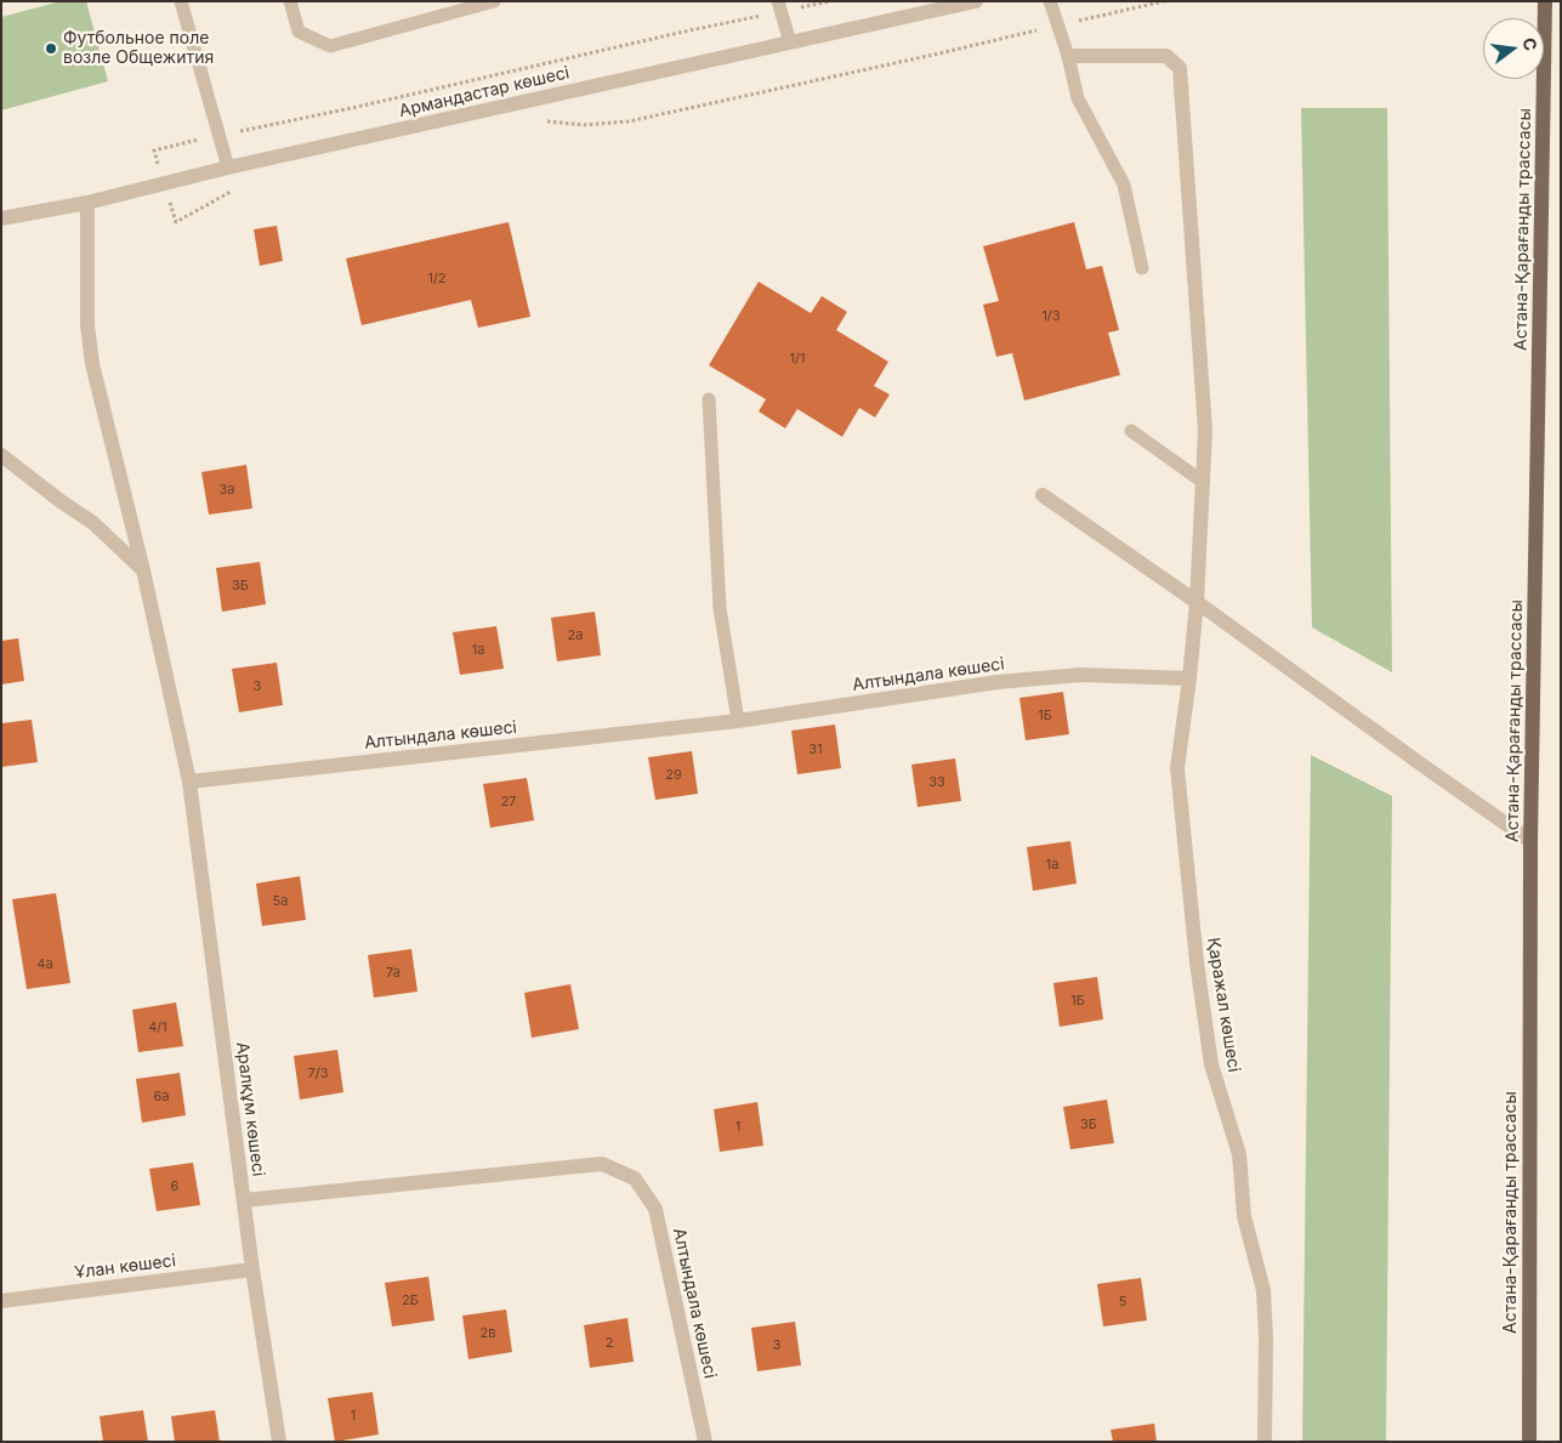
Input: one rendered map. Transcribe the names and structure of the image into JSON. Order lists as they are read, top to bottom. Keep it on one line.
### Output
{"streets":{"main road":["Астана-Қарағанды трассасы"],"street":["Армандастар көшесі","Алтындала көшесі","Қаражал көшесі","Аралқұм көшесі","Ұлан көшесі"]},"crossings":[["Армандастар көшесі","Аралқұм көшесі"],["Алтындала көшесі","Қаражал көшесі"],["Алтындала көшесі","Аралқұм көшесі"],["Аралқұм көшесі","Ұлан көшесі"]],"places":["Футбольное поле возле Общежития"],"house_numbers":["1/2","1/3","1/1","3а","3Б","2а","1а","3","1Б","31","29","33","27","1а","5а","4а","7а","1Б","4/1","7/3","6а","3Б","1","6","2Б","5","2в","2","3","1"],"north":"right"}
